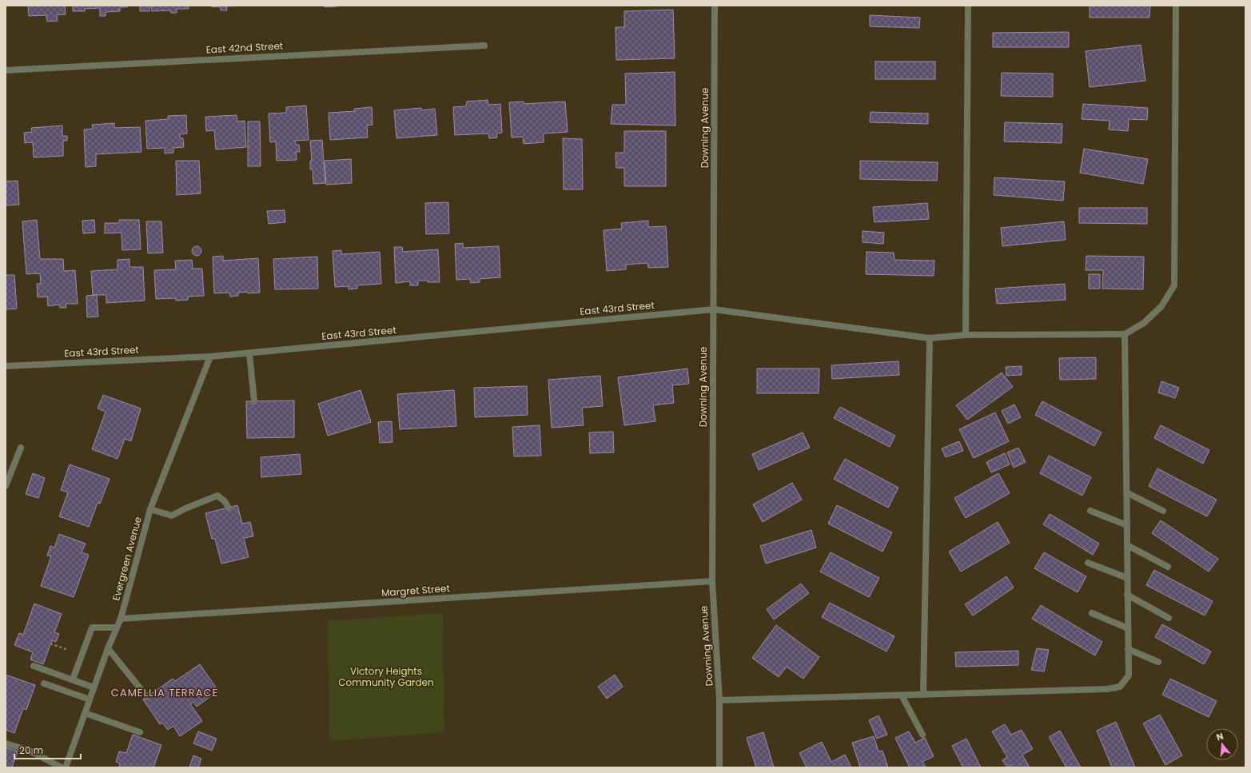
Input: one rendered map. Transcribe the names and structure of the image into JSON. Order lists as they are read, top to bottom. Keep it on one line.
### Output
{"streets":{"street":["East 42nd Street","Downing Avenue","East 43rd Street","Evergreen Avenue","Margret Street"]},"crossings":[["Downing Avenue","East 43rd Street"],["Downing Avenue","Margret Street"],["East 43rd Street","Evergreen Avenue"],["Evergreen Avenue","Margret Street"]],"districts":["CAMELLIA TERRACE"],"parks":["Victory Heights Community Garden"],"scale_bar":"20 m","north":"top"}
